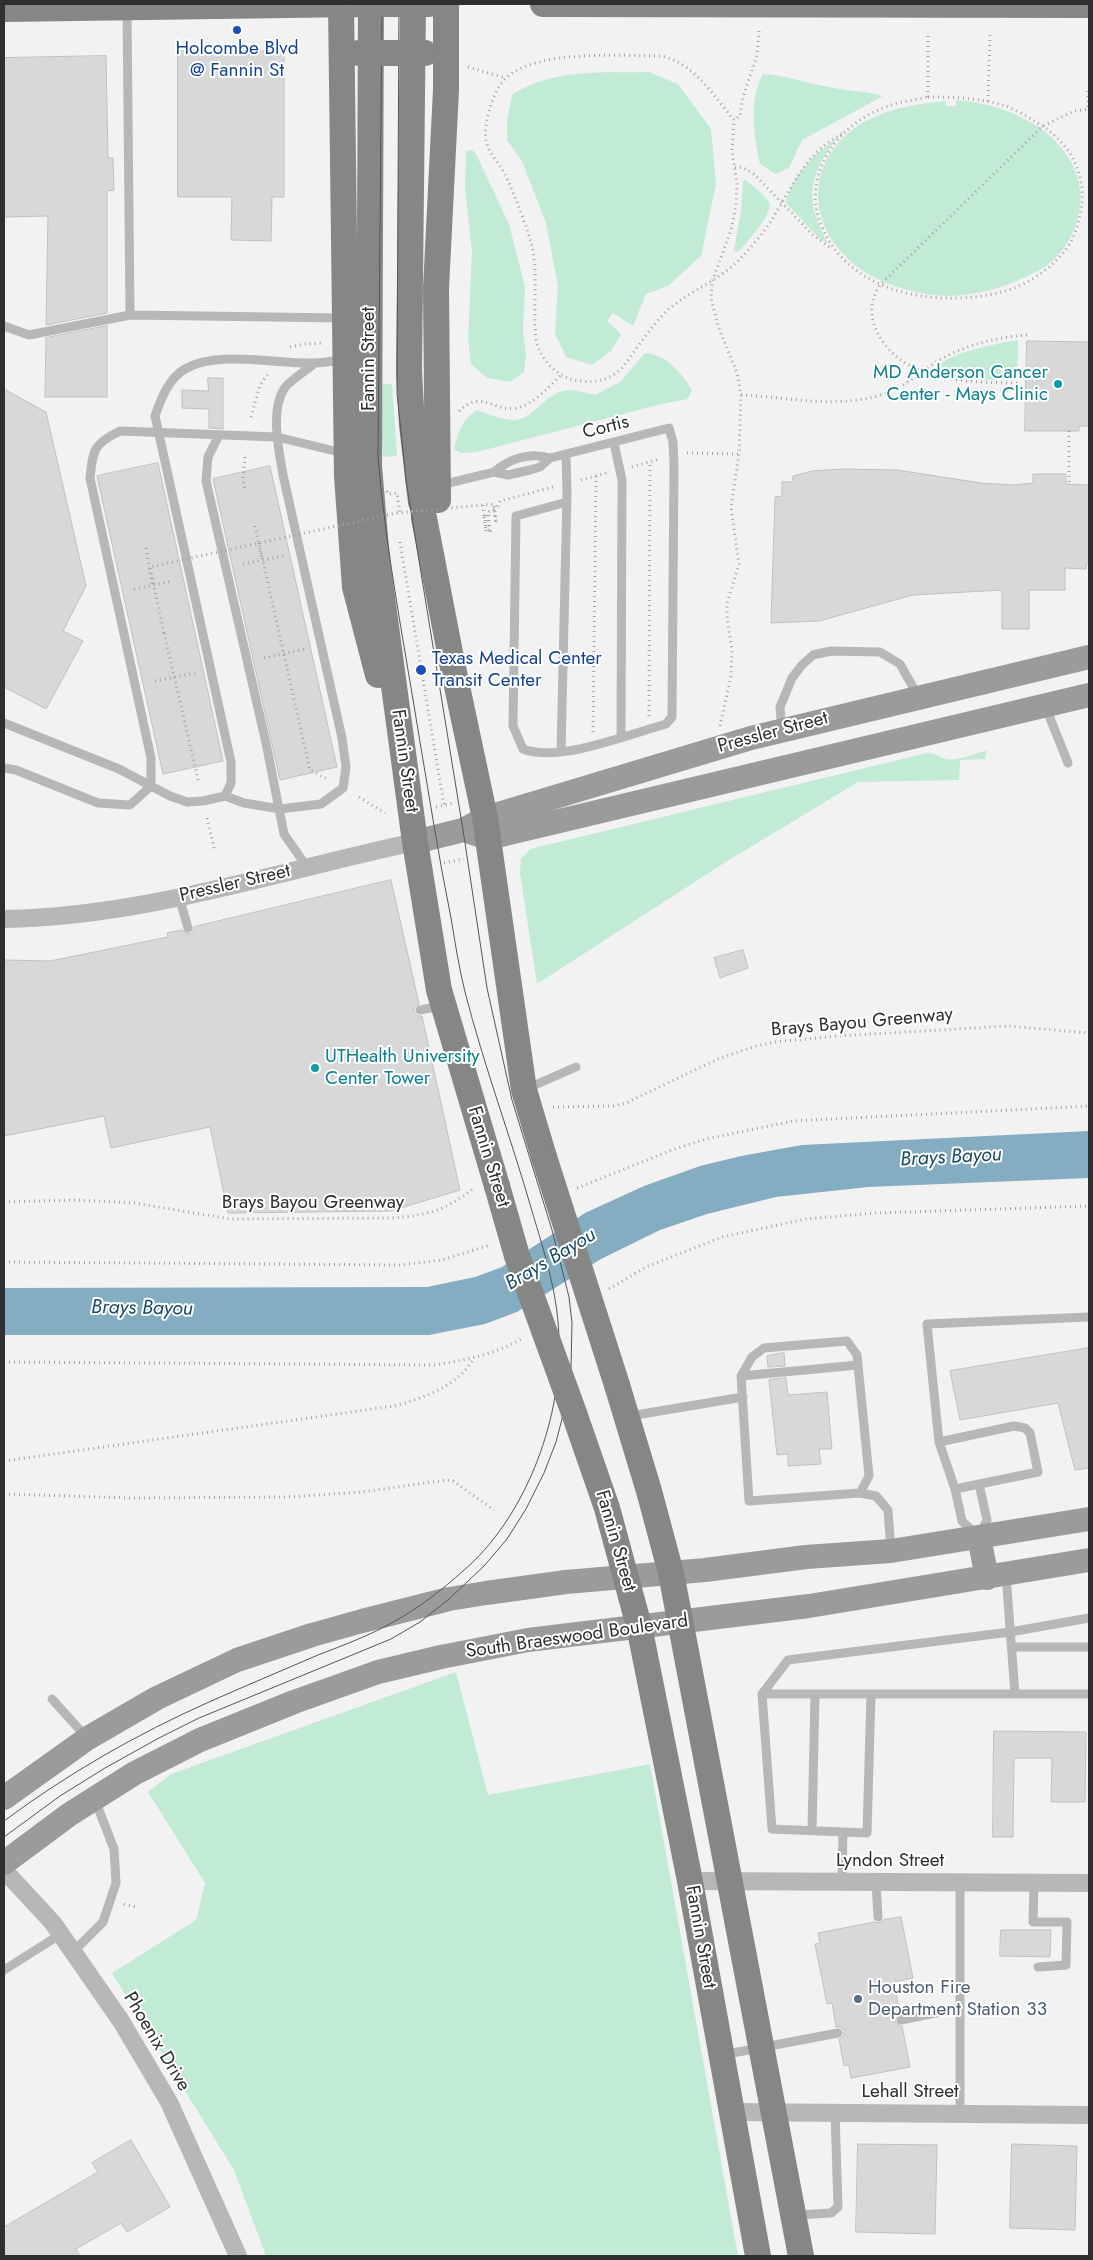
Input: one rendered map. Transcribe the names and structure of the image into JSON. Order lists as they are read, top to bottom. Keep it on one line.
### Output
{"streets":{"main road":["Fannin Street","Pressler Street","South Braeswood Boulevard"],"street":["Lyndon Street","Phoenix Drive","Lehall Street"],"lane":["Cortis"],"path":["Brays Bayou Greenway"]},"crossings":[["Fannin Street","Pressler Street"],["Fannin Street","Brays Bayou Greenway"],["Fannin Street","South Braeswood Boulevard"],["Fannin Street","Lyndon Street"],["Fannin Street","Lehall Street"]],"water":["Brays Bayou"],"places":["Holcombe Blvd @ Fannin St","MD Anderson Cancer Center - Mays Clinic","Texas Medical Center Transit Center","UTHealth University Center Tower","Houston Fire Department Station 33"]}
